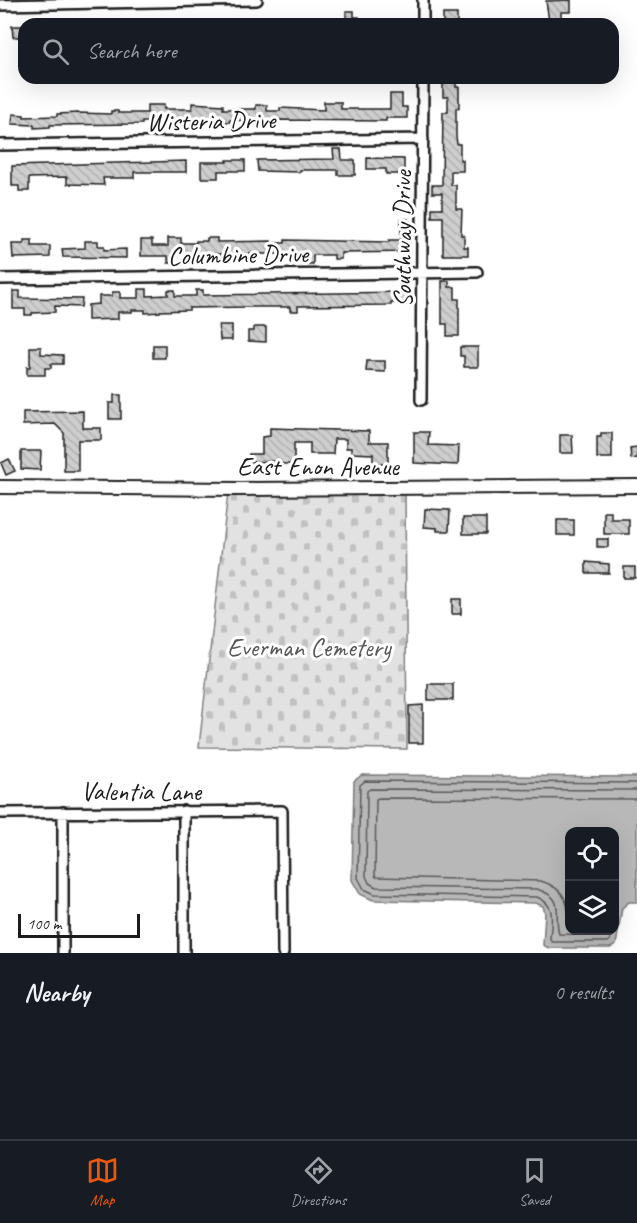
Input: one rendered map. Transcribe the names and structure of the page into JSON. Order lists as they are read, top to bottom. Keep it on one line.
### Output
{"streets":{"street":["Wisteria Drive","Southway Drive","Columbine Drive","East Enon Avenue","Valentia Lane"]},"crossings":[["Wisteria Drive","Southway Drive"],["Southway Drive","Columbine Drive"]],"parks":["Everman Cemetery"],"scale_bar":"100 m","page":{"search":"Search here","scale":"100 m","heading":["Nearby","0 results"],"nav":["Map","Directions","Saved"]}}
